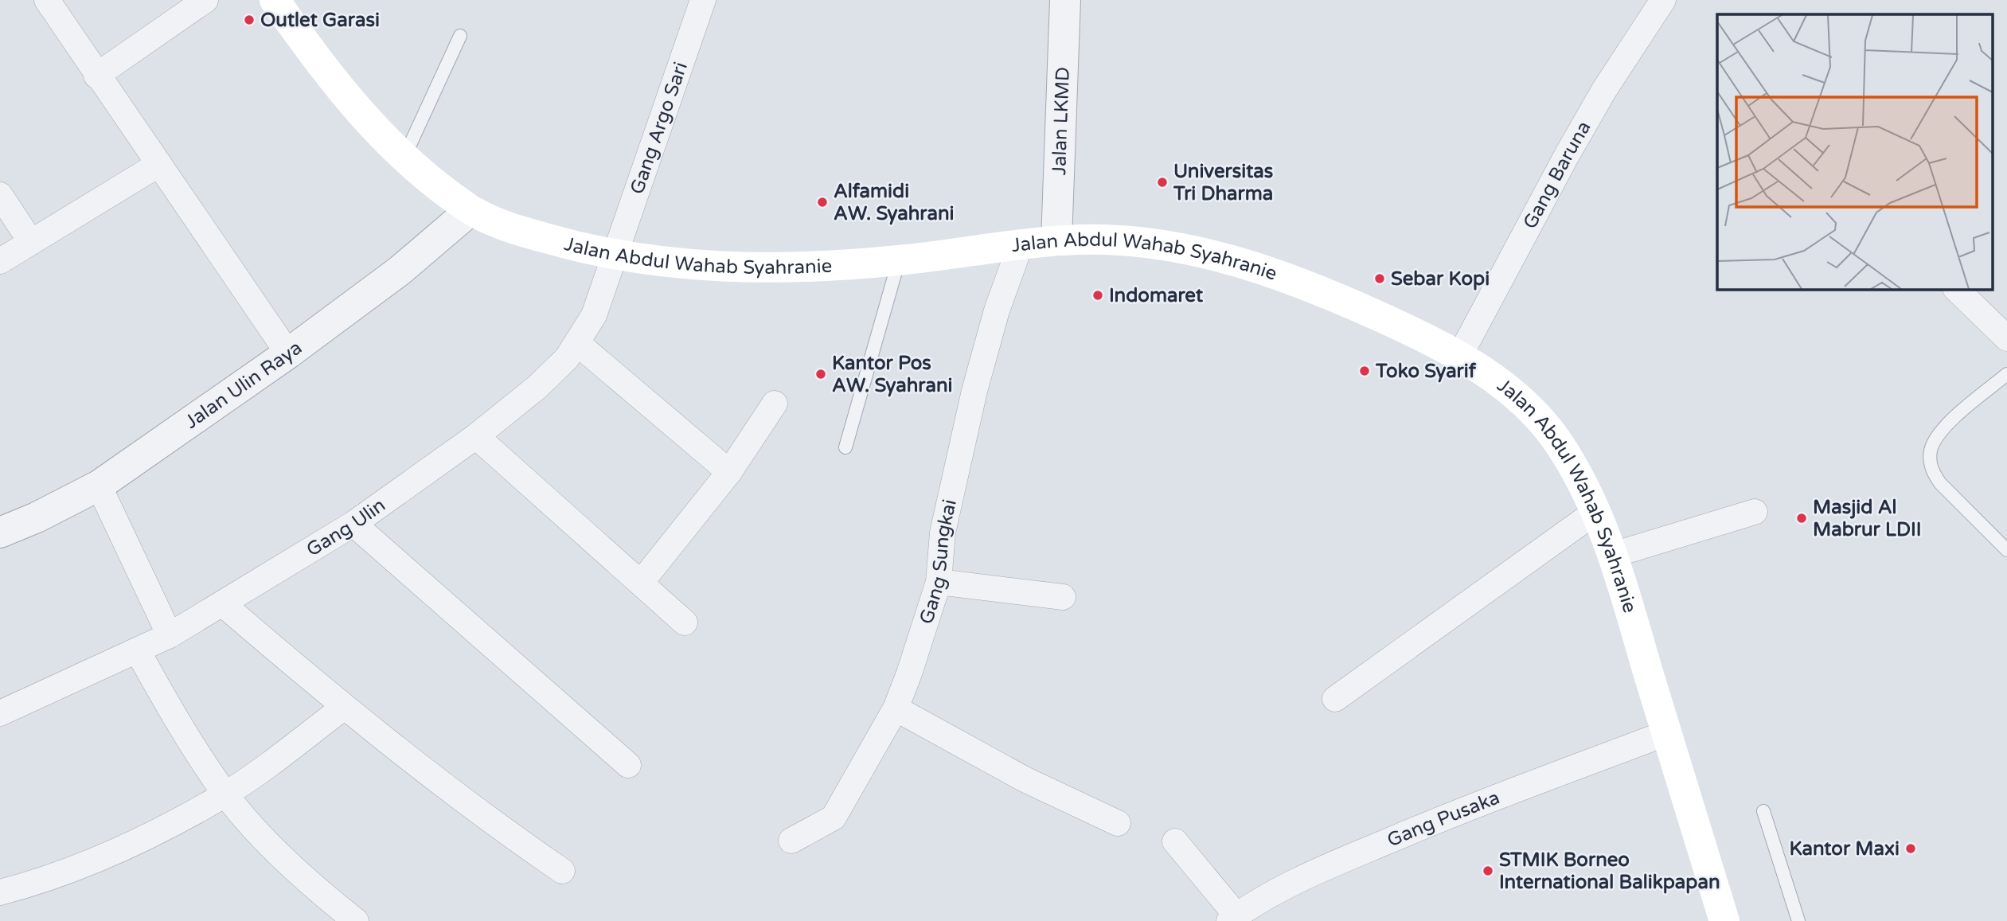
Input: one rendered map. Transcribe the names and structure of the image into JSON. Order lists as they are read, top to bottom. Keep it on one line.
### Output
{"streets":{"main road":["Jalan Abdul Wahab Syahranie"],"street":["Jalan LKMD","Gang Argo Sari","Gang Baruna","Jalan Ulin Raya","Gang Ulin","Gang Sungkai","Gang Pusaka"]},"crossings":[["Jalan LKMD","Jalan Abdul Wahab Syahranie"],["Gang Argo Sari","Jalan Abdul Wahab Syahranie"],["Gang Argo Sari","Gang Ulin"],["Gang Baruna","Jalan Abdul Wahab Syahranie"],["Jalan Abdul Wahab Syahranie","Jalan Ulin Raya"],["Jalan Abdul Wahab Syahranie","Gang Ulin"],["Jalan Abdul Wahab Syahranie","Gang Sungkai"],["Jalan Abdul Wahab Syahranie","Gang Pusaka"]],"places":["Outlet Garasi","Universitas Tri Dharma","Alfamidi AW. Syahrani","Sebar Kopi","Indomaret","Toko Syarif","Kantor Pos AW. Syahrani","Masjid Al Mabrur LDII","Kantor Maxi","STMIK Borneo International Balikpapan"]}
